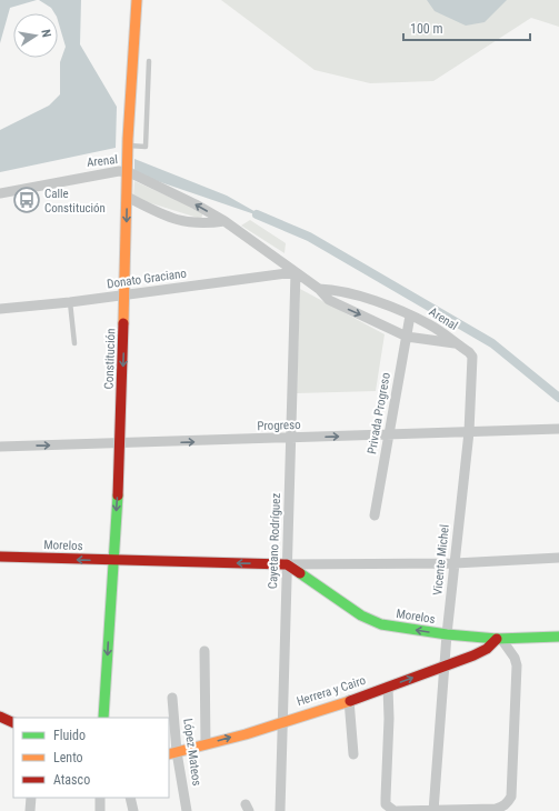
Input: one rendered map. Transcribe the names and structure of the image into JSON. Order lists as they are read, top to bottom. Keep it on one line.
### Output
{"streets":{"street":["Arenal","Donato Graciano","Constitución","Privada Progreso","Progreso","Cayetano Rodríguez","Morelos","Vicente Michel","Herrera y Cairo","López Mateos"]},"crossings":[["Arenal","Donato Graciano"],["Arenal","Constitución"],["Arenal","Privada Progreso"],["Arenal","Cayetano Rodríguez"],["Arenal","Vicente Michel"],["Donato Graciano","Constitución"],["Donato Graciano","Cayetano Rodríguez"],["Constitución","Progreso"],["Constitución","Morelos"],["Privada Progreso","Progreso"],["Progreso","Cayetano Rodríguez"],["Progreso","Vicente Michel"],["Cayetano Rodríguez","Morelos"],["Cayetano Rodríguez","Herrera y Cairo"],["Morelos","Vicente Michel"],["Morelos","Herrera y Cairo"],["Vicente Michel","Herrera y Cairo"],["Herrera y Cairo","López Mateos"]],"one_way":["Constitución","Progreso","Herrera y Cairo"],"places":{"bus stop":["Calle Constitución"]},"legend":["Fluido","Lento","Atasco"],"scale_bar":"100 m","north":"right"}
